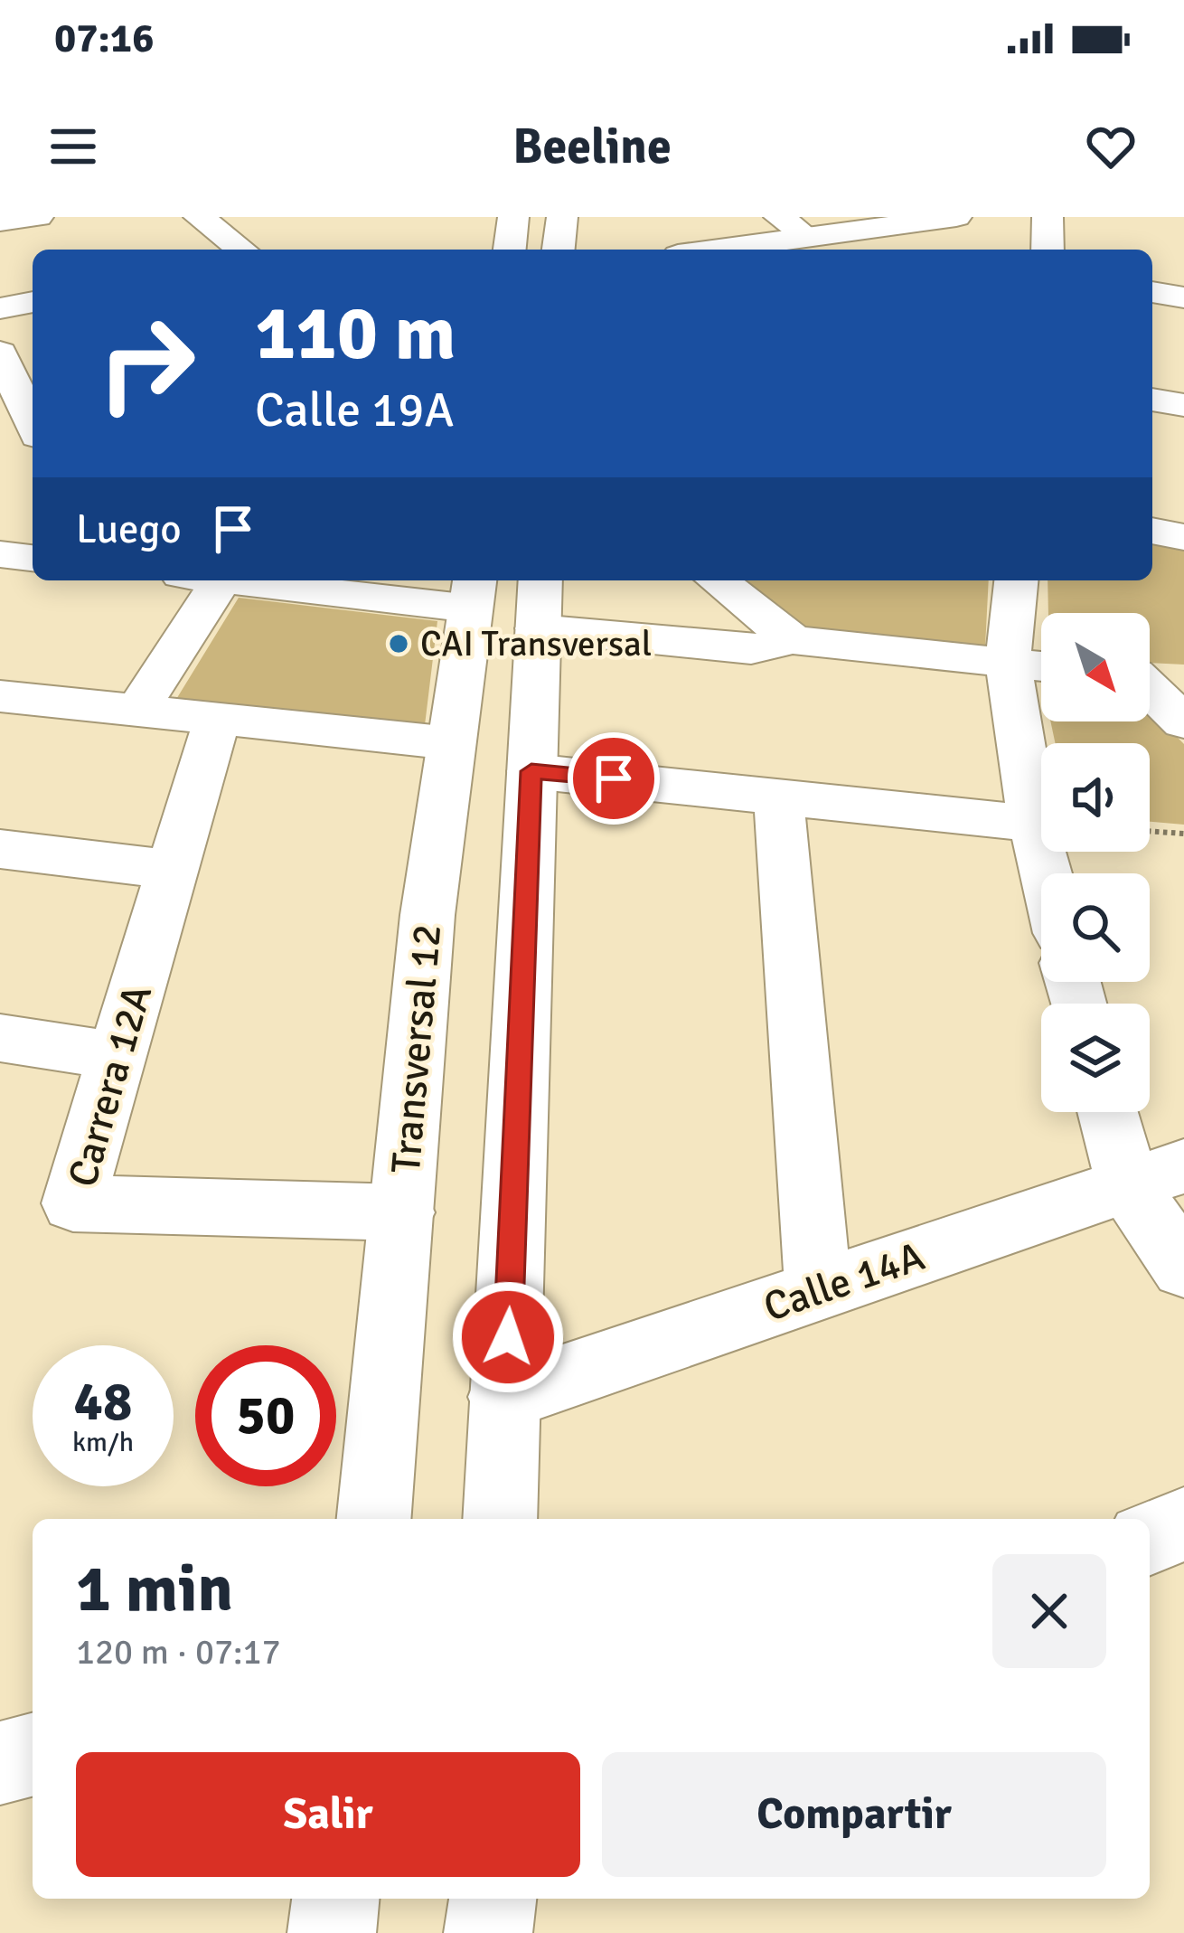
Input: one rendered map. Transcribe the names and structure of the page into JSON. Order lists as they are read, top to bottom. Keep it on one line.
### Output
{"streets":{"street":["Transversal 12","Carrera 12A","Calle 14A"]},"crossings":[["Transversal 12","Carrera 12A"]],"places":["CAI Transversal"],"north":"bottom right","page":{"status":"07:16","header":"Beeline","turn":["110 m","Calle 19A"],"then":"Luego","speed":"48 km/h","limit":"50","heading":["1 min","120 m · 07:17"],"buttons":["Salir","Compartir"]}}
